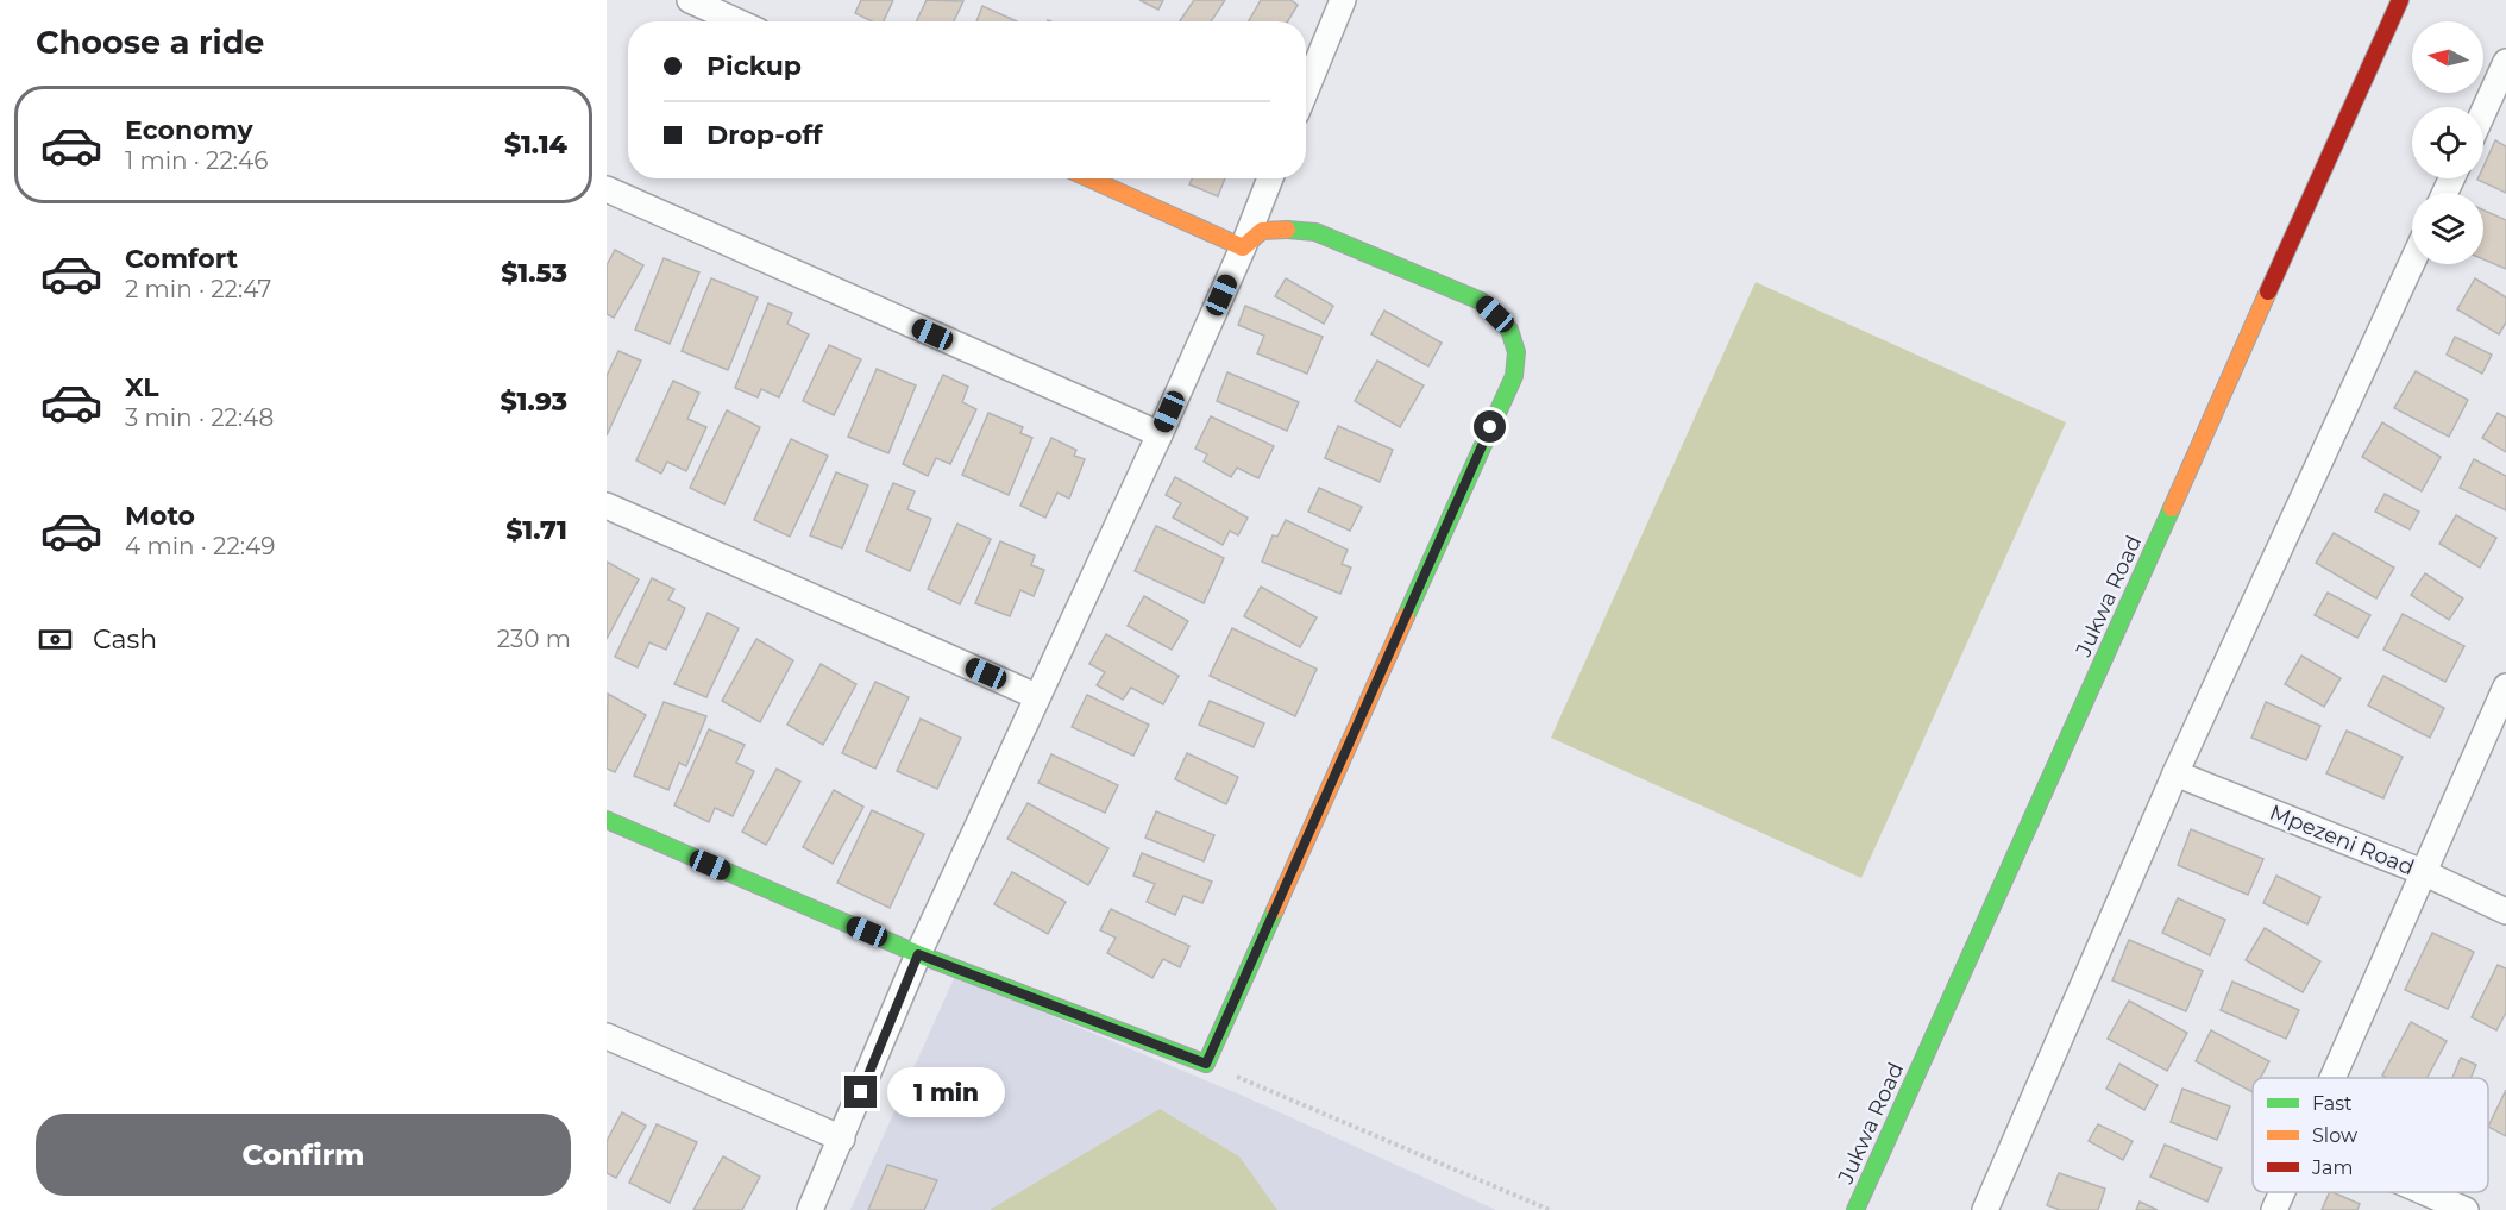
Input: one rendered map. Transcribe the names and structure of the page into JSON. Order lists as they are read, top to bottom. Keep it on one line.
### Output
{"streets":{"street":["Jukwa Road","Mpezeni Road"]},"legend":["Fast","Slow","Jam"],"north":"left","page":{"heading":"Choose a ride","banner":["Pickup","Drop-off"],"list":[{"name":"Economy","note":"1 min · 22:46","value":"$1.14"},{"name":"Comfort","note":"2 min · 22:47","value":"$1.53"},{"name":"XL","note":"3 min · 22:48","value":"$1.93"},{"name":"Moto","note":"4 min · 22:49","value":"$1.71"}],"pay":["Cash","230 m"],"bubble":"1 min","buttons":"Confirm"}}
